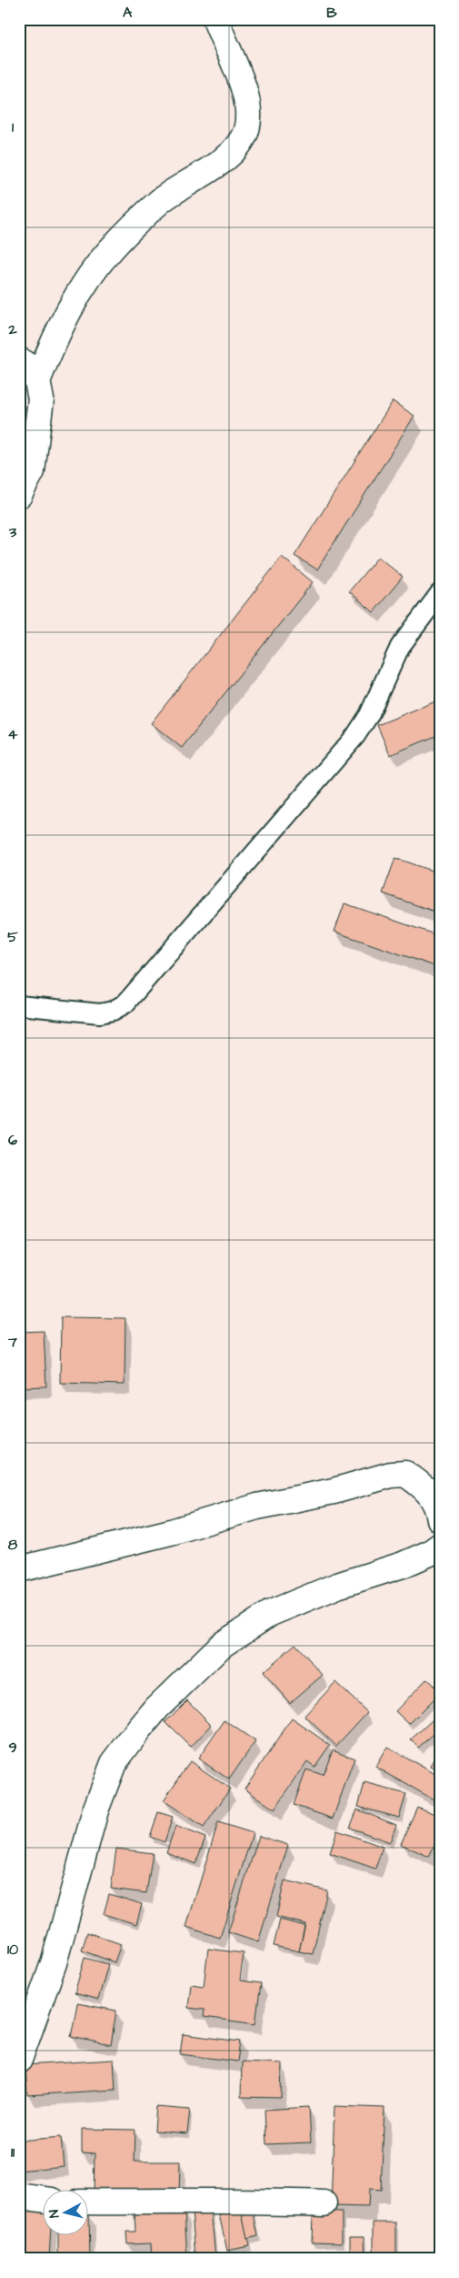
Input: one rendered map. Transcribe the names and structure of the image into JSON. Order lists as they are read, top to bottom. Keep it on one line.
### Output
{"north":"left","grid":{"columns":["A","B"],"rows":["1","2","3","4","5","6","7","8","9","10","11"]}}
